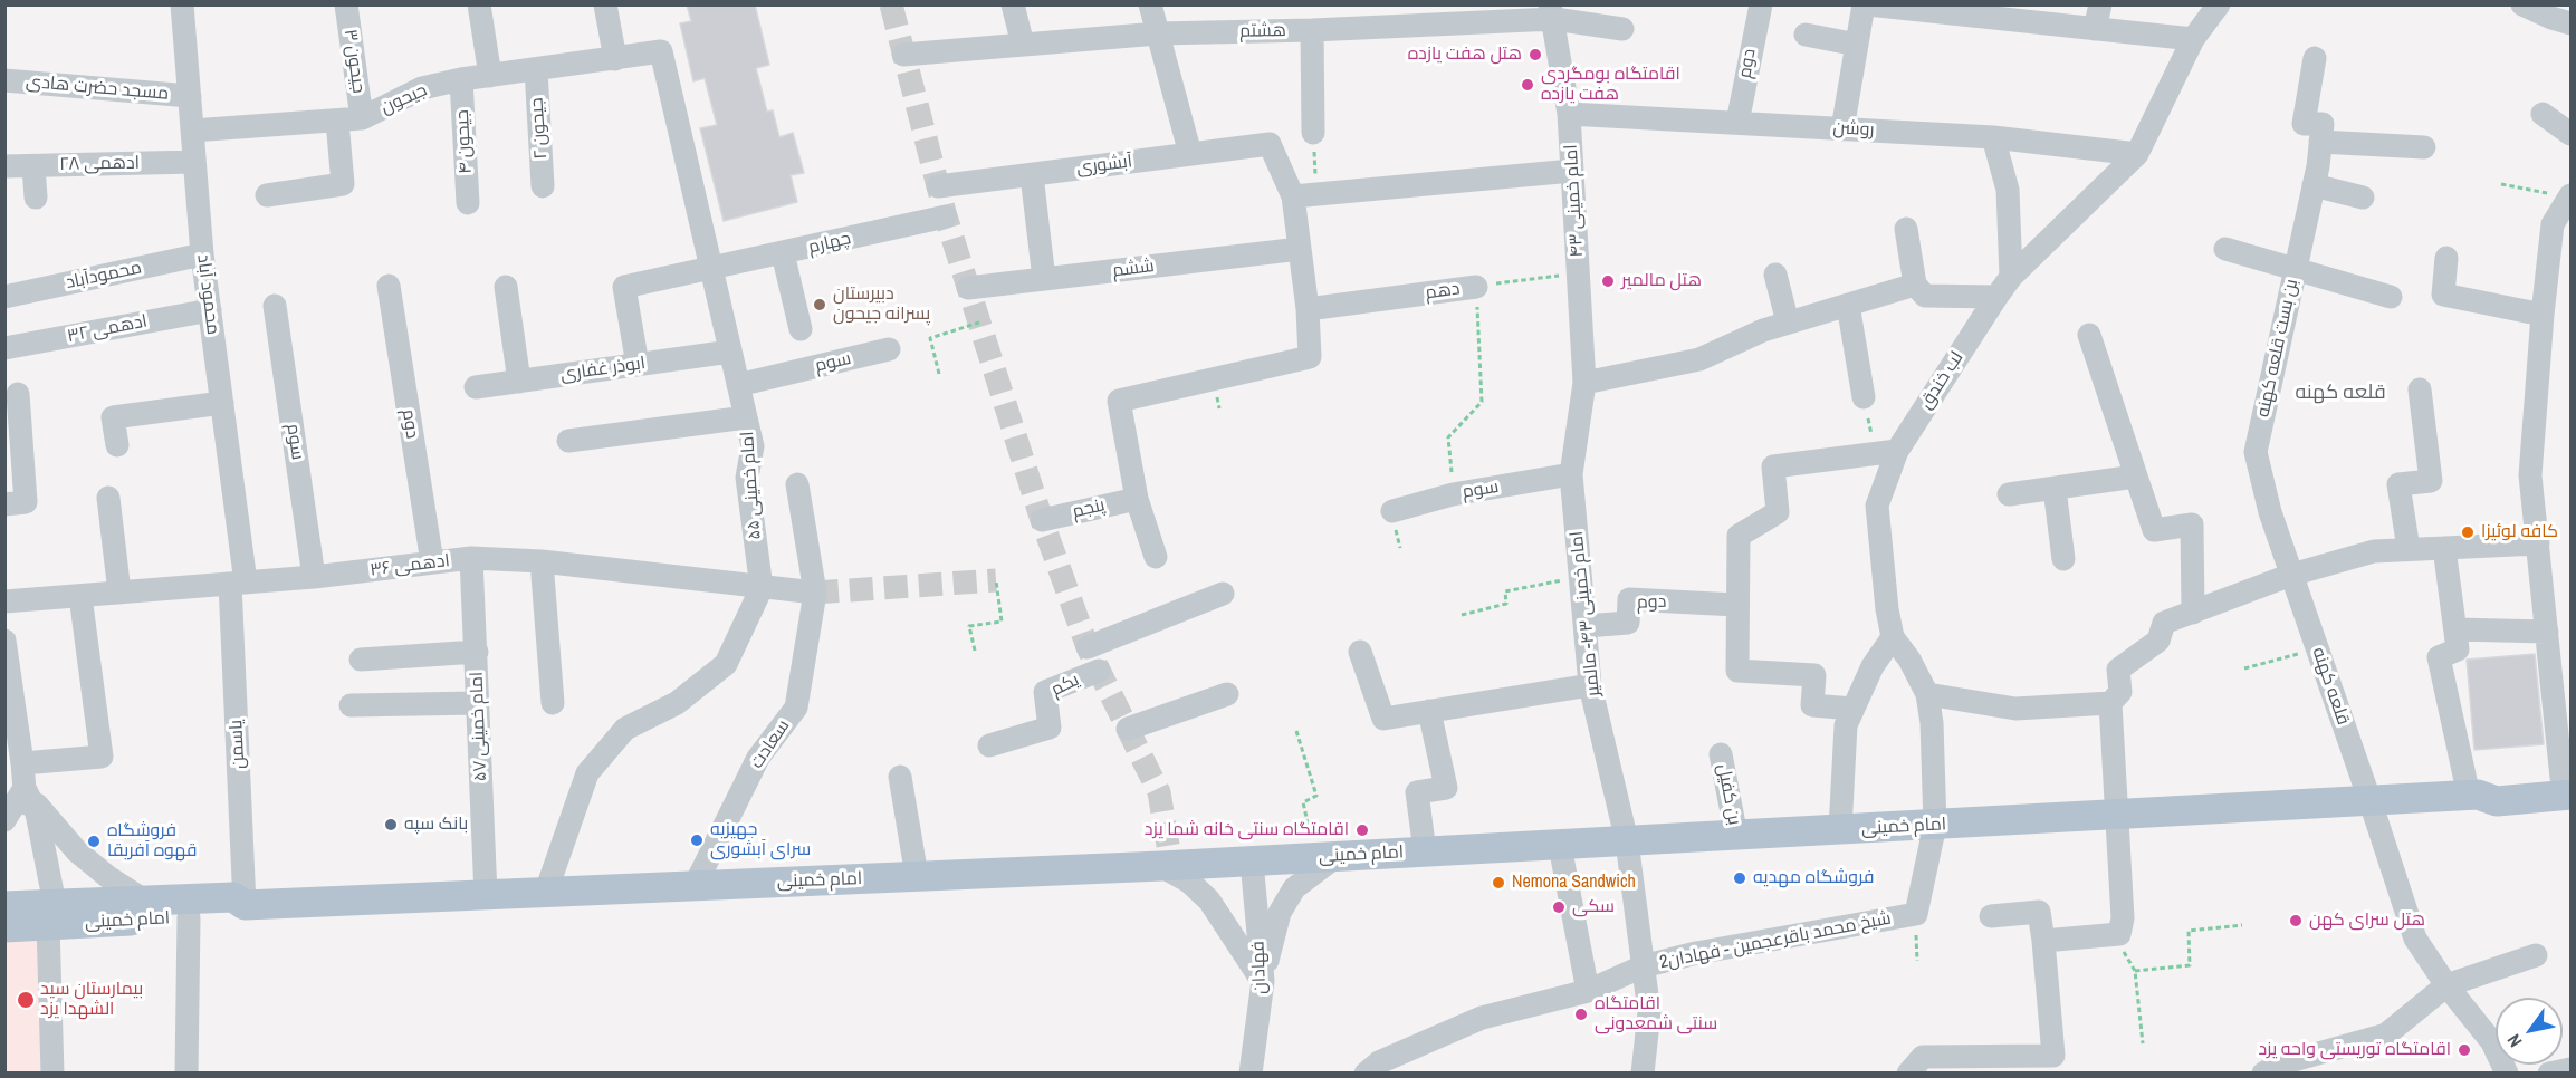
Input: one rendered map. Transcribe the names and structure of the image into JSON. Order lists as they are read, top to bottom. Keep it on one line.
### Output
{"streets":{"main road":["امام خمینی"],"street":["هشتم","جیحون ۳","دوم","مسجد حضرت هادی","جیحون","جیحون ۲","روشن","جیحون ۴","ادهمی ۲۸","آبشوری","امام خمینی ۴۳","چهارم","ششم","محمودآباد","دهم","محمود آباد","ادهمی ۳۲","بن بست قلعه کهنه","سوم","ابوذر غفاری","لب خندق","امام خمینی ۵۵","پنجم","ادهمی ۳۶","امام خمینی ۴۳- مالمیر","یکم","قلعه کهنه","امام خمینی ۵۷","یاسمن","سعادت","بن کفیل","شیخ محمد باقرعجمین - فهادان2","فهادان"]},"crossings":[["هشتم","امام خمینی ۴۳"],["جیحون ۳","جیحون"],["دوم","روشن"],["دوم","ادهمی ۳۶"],["دوم","امام خمینی ۴۳- مالمیر"],["مسجد حضرت هادی","محمود آباد"],["جیحون","جیحون ۲"],["جیحون","جیحون ۴"],["جیحون","محمود آباد"],["جیحون","امام خمینی ۵۵"],["روشن","امام خمینی ۴۳"],["روشن","لب خندق"],["ادهمی ۲۸","محمود آباد"],["امام خمینی ۴۳","دهم"],["امام خمینی ۴۳","امام خمینی ۴۳- مالمیر"],["چهارم","امام خمینی ۵۵"],["محمودآباد","محمود آباد"],["محمود آباد","ادهمی ۳۲"],["محمود آباد","ادهمی ۳۶"],["محمود آباد","یاسمن"],["بن بست قلعه کهنه","قلعه کهنه"],["سوم","امام خمینی ۵۵"],["سوم","ادهمی ۳۶"],["سوم","امام خمینی ۴۳- مالمیر"],["ابوذر غفاری","امام خمینی ۵۵"],["لب خندق","امام خمینی"],["لب خندق","شیخ محمد باقرعجمین - فهادان2"],["امام خمینی ۵۵","ادهمی ۳۶"],["ادهمی ۳۶","امام خمینی ۵۷"],["ادهمی ۳۶","یاسمن"],["ادهمی ۳۶","سعادت"],["امام خمینی ۴۳- مالمیر","امام خمینی"],["امام خمینی ۴۳- مالمیر","شیخ محمد باقرعجمین - فهادان2"],["قلعه کهنه","امام خمینی"],["امام خمینی ۵۷","امام خمینی"],["یاسمن","امام خمینی"],["سعادت","امام خمینی"],["بن کفیل","امام خمینی"],["امام خمینی","شیخ محمد باقرعجمین - فهادان2"],["امام خمینی","فهادان"]],"districts":["قلعه کهنه"],"places":["هتل هفت یازده","اقامتگاه بومگردی هفت یازده","هتل مالمير","دبیرستان پسرانه جیحون","کافه لوئیزا","بانک سپه","اقامتگاه سنتی خانه شما یزد","جهیزیه سرای آبشوری","فروشگاه قهوه آفریقا","فروشگاه مهدیه","Nemona Sandwich","سکی","هتل سرای کهن","بیمارستان سید الشهدا یزد","اقامتگاه سنتی شمعدونی","اقامتگاه توریستی واحه یزد"],"north":"bottom left"}
